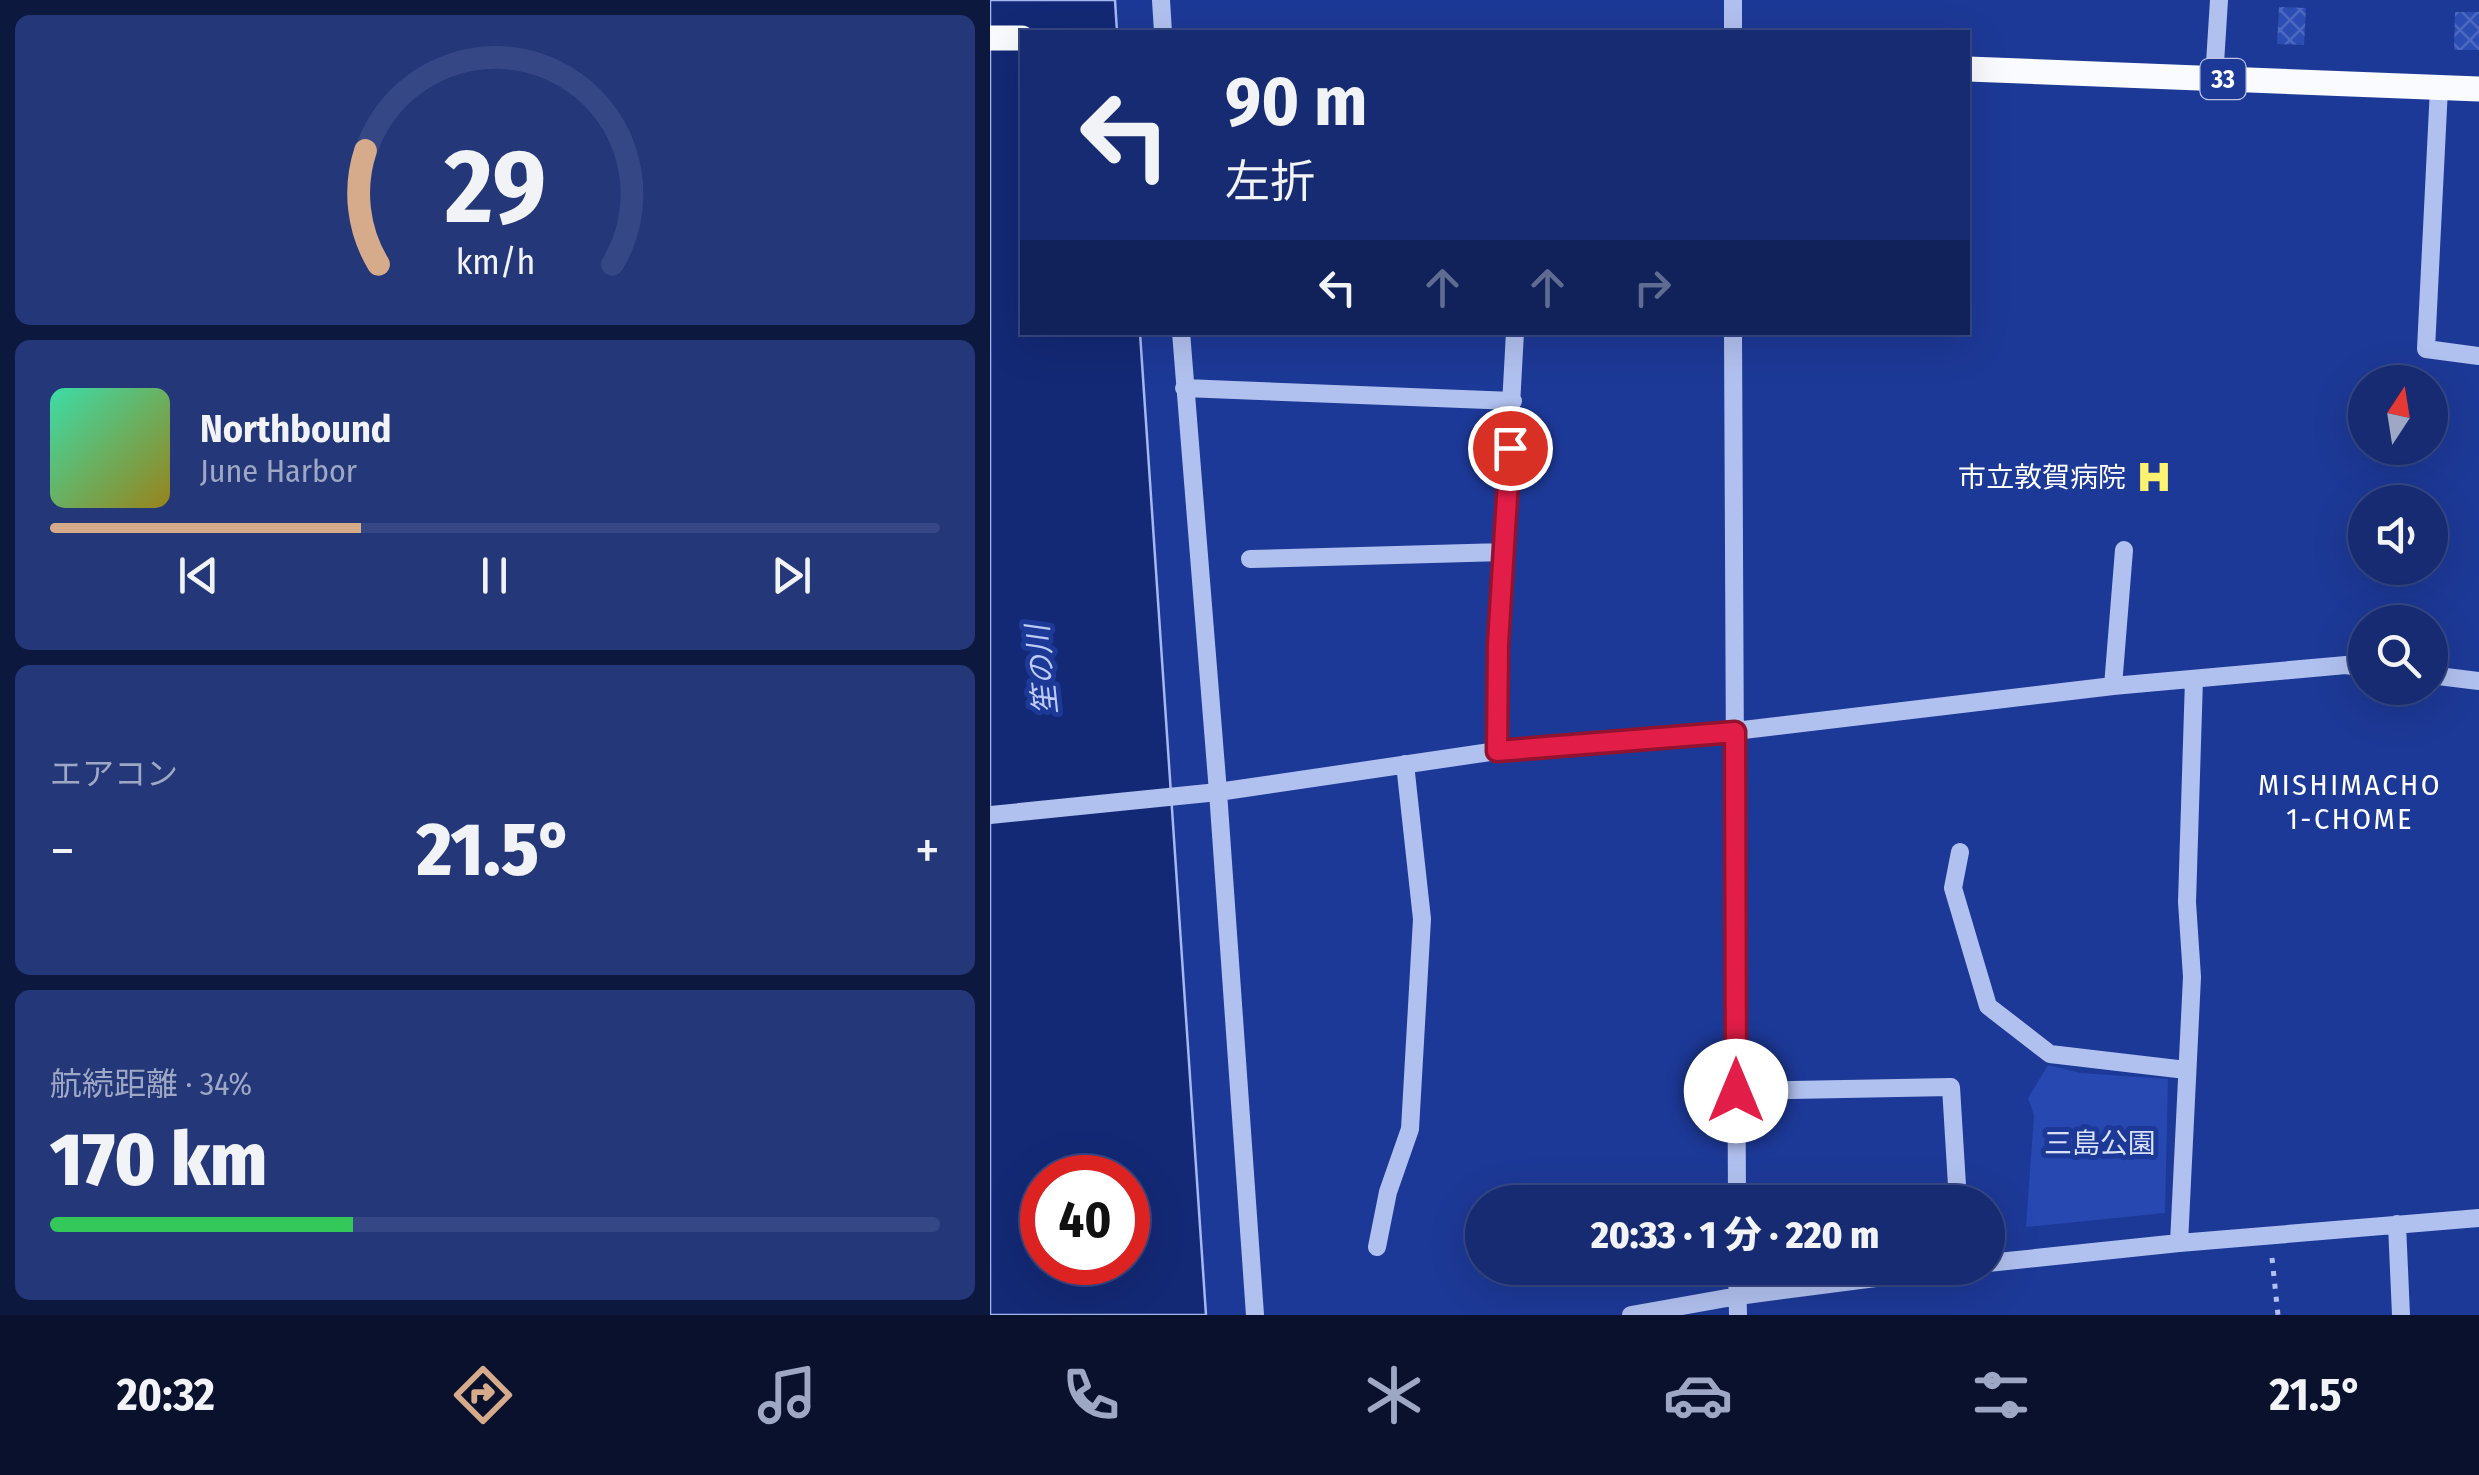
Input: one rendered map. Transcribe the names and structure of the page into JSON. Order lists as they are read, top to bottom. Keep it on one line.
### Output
{"streets":{"main road":["33"]},"districts":["MISHIMACHO 1-CHOME"],"water":["笙の川"],"parks":["三島公園"],"places":{"hospital":["市立敦賀病院"]},"north":"top","page":{"turn":["90 m","左折"],"song":["Northbound","June Harbor"],"tile":["エアコン",["航続距離 · 34%","170 km"]],"heat":["−","21.5°","+"],"limit":"40","trip":"20:33 · 1 分 · 220 m","tabs":["20:32","21.5°"],"gauge":["29","km/h"]}}
